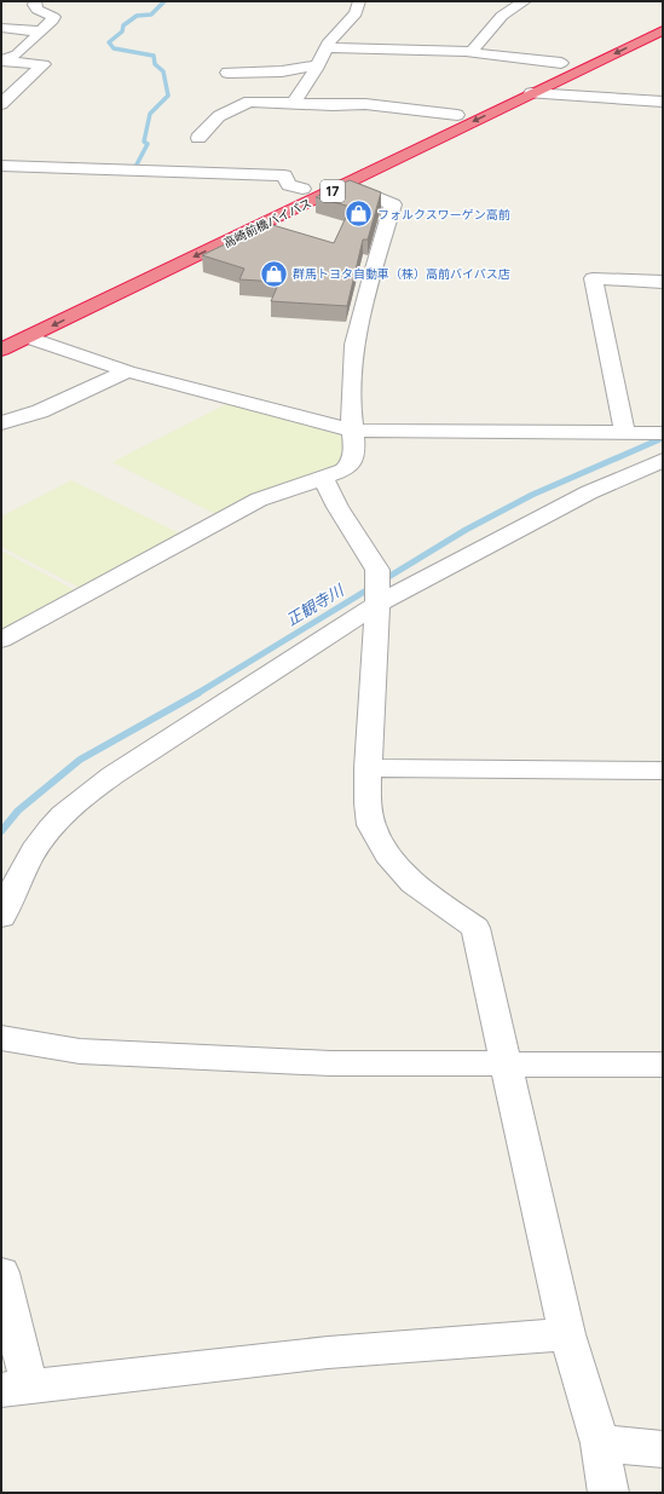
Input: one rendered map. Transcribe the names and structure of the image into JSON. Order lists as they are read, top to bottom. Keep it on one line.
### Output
{"streets":{"highway":["17","高崎前橋バイパス"]},"water":["正観寺川"],"places":{"shop":["フォルクスワーゲン高前","群馬トヨタ自動車（株）高前バイパス店"]}}
